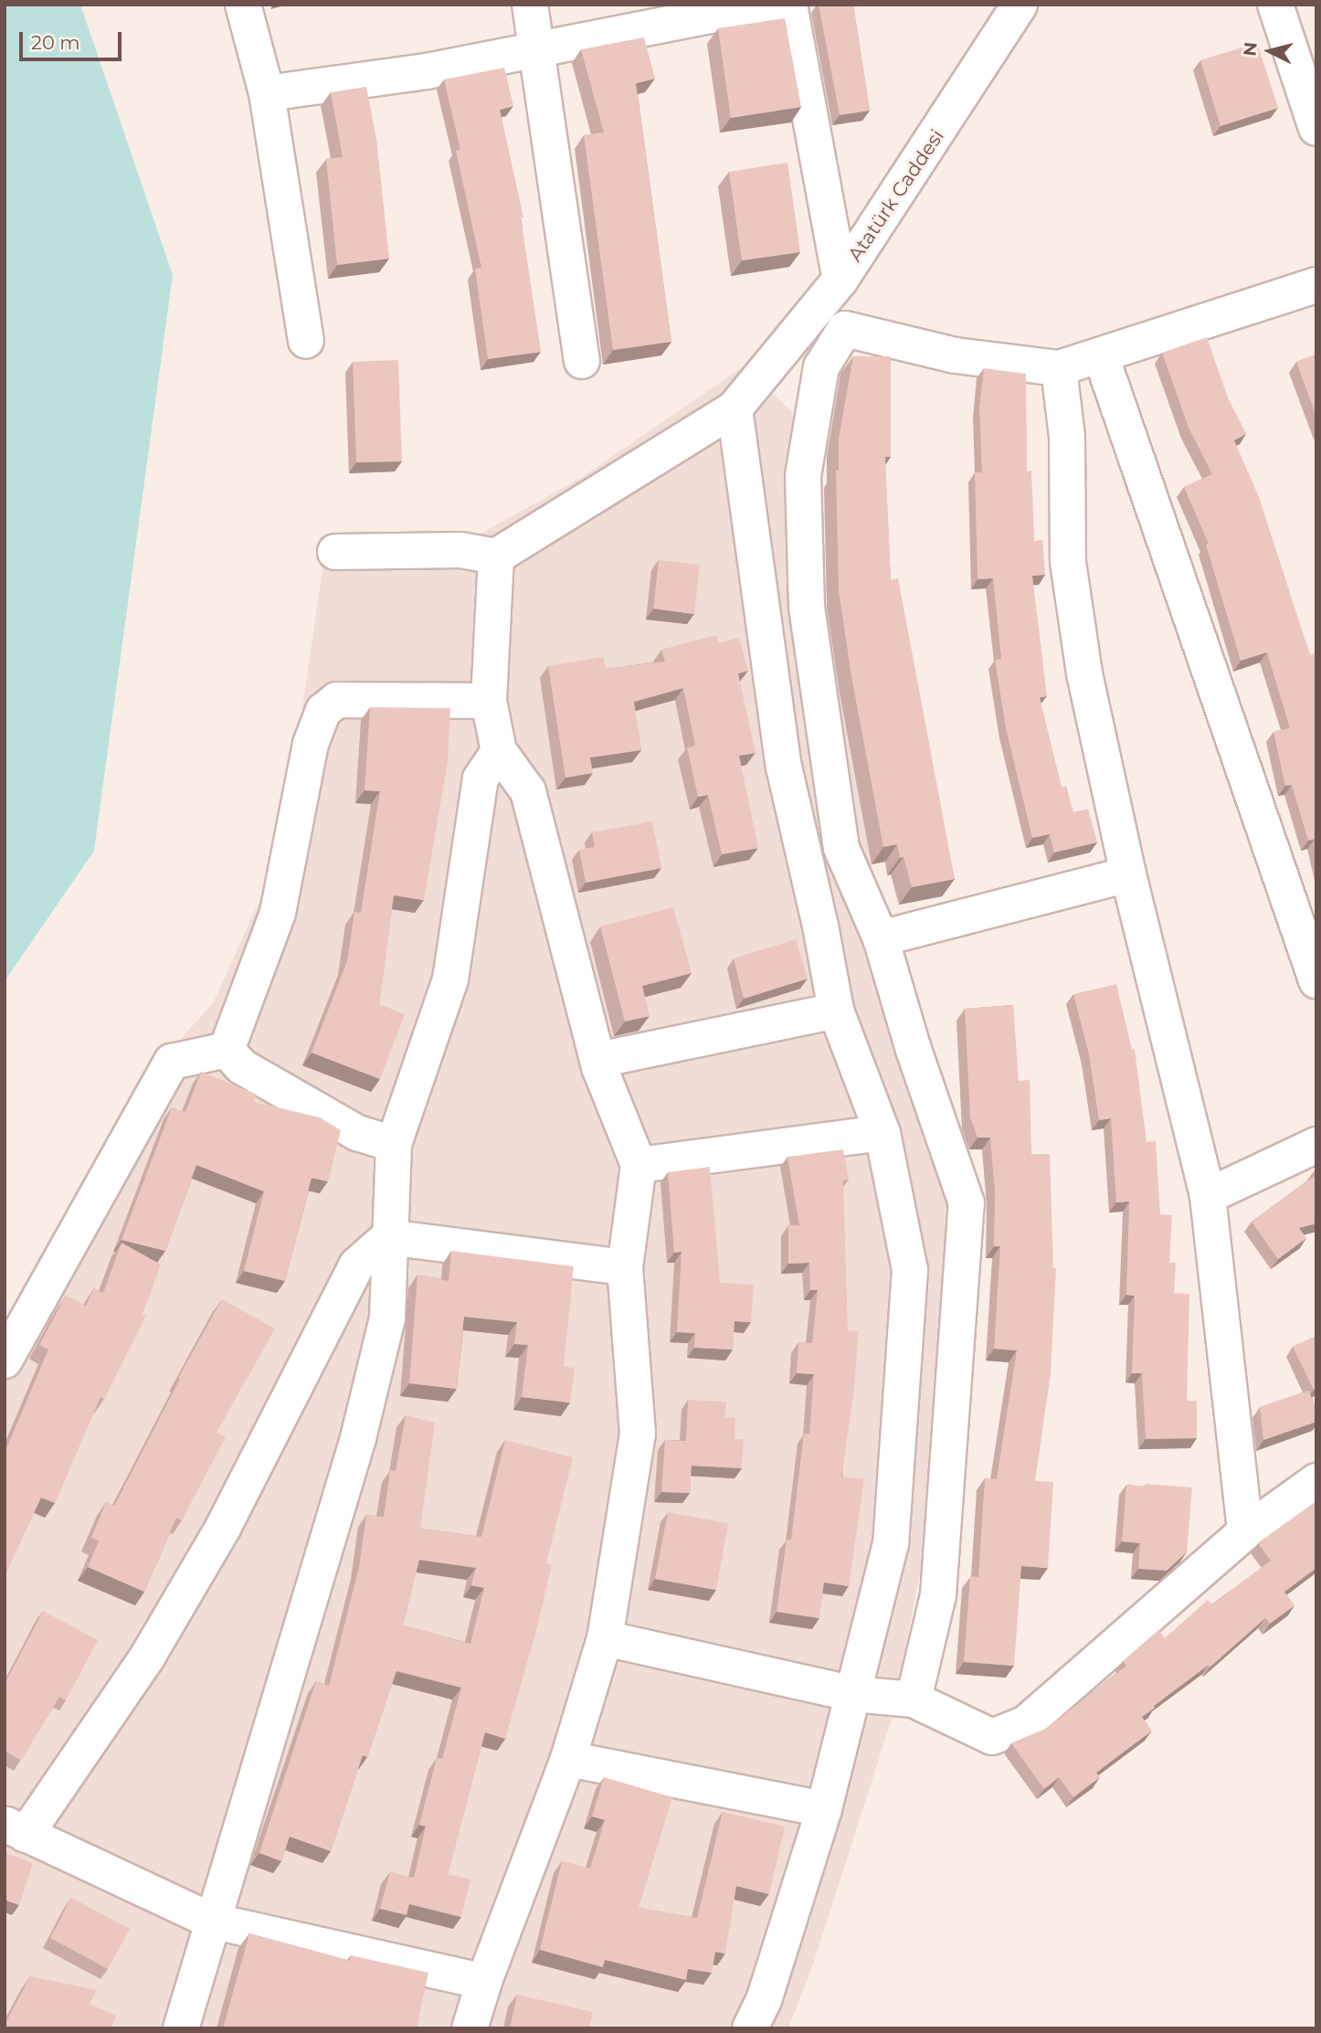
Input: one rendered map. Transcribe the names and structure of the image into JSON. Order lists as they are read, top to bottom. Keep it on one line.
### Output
{"streets":{"street":["Atatürk Caddesi"]},"scale_bar":"20 m","north":"left"}
